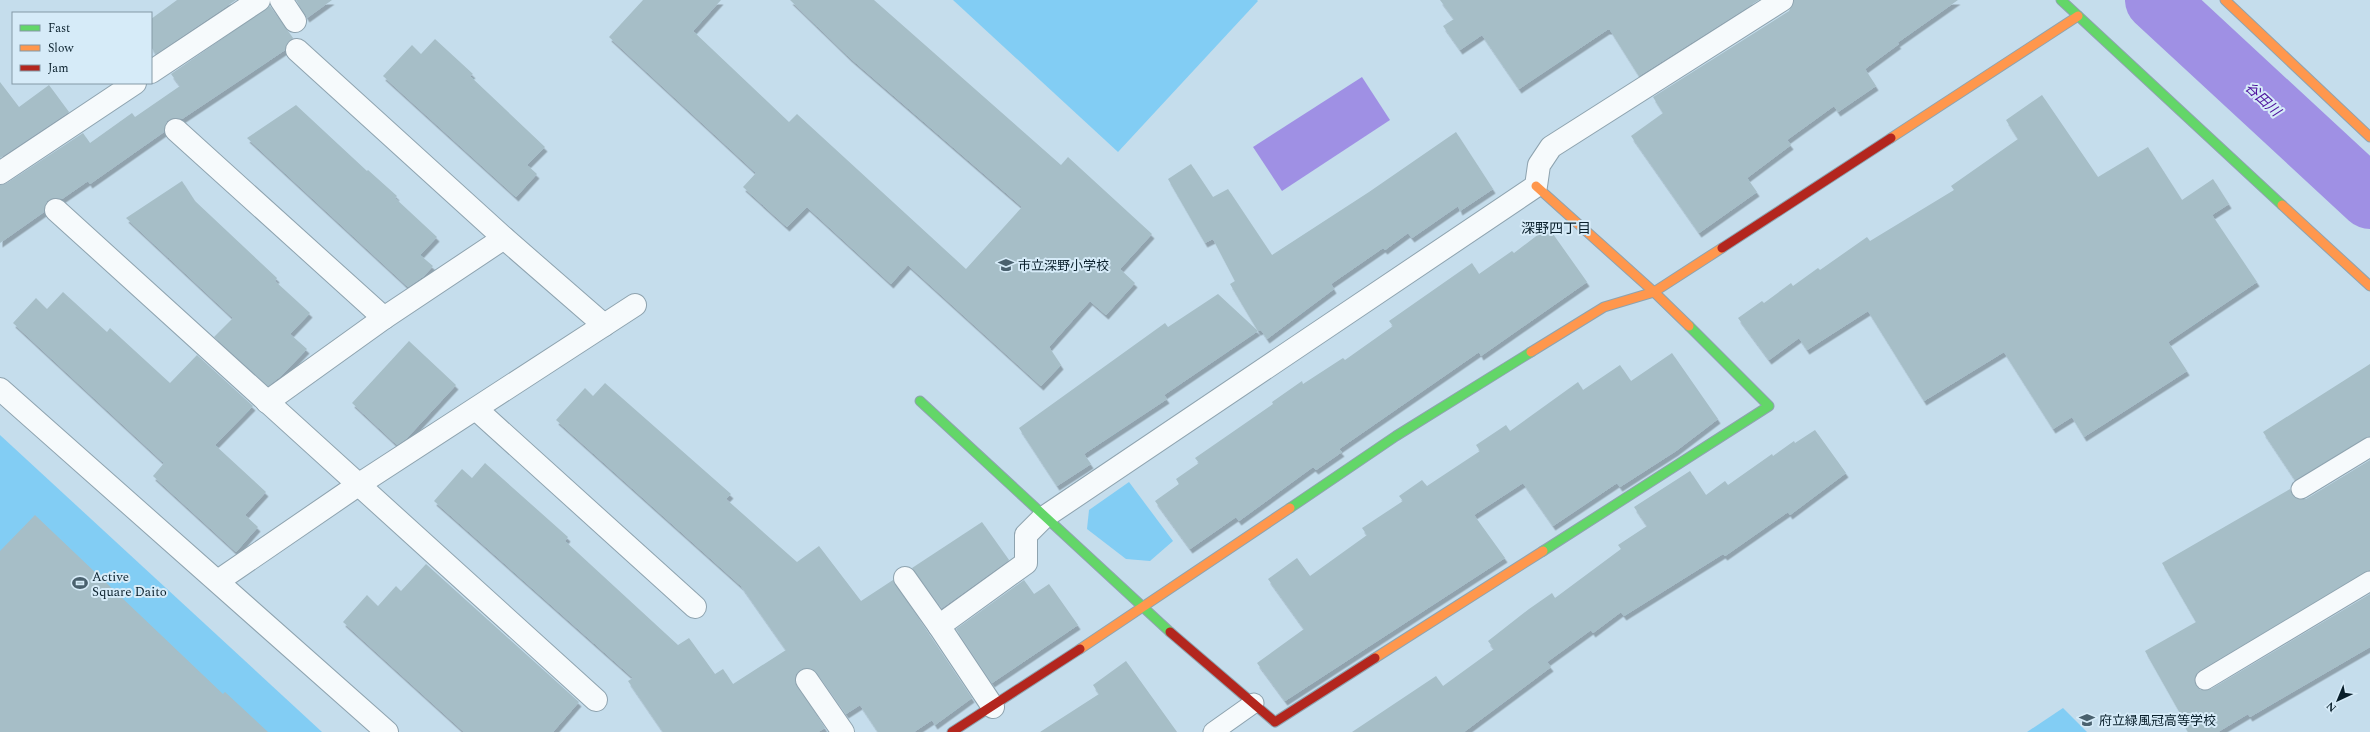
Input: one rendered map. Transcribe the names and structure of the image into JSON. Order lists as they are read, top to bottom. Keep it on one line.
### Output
{"districts":["深野四丁目"],"water":["谷田川"],"places":{"school or university":["市立深野小学校","府立緑風冠高等学校"],"sports":["Active Square Daito"]},"legend":["Fast","Slow","Jam"],"north":"bottom left"}
